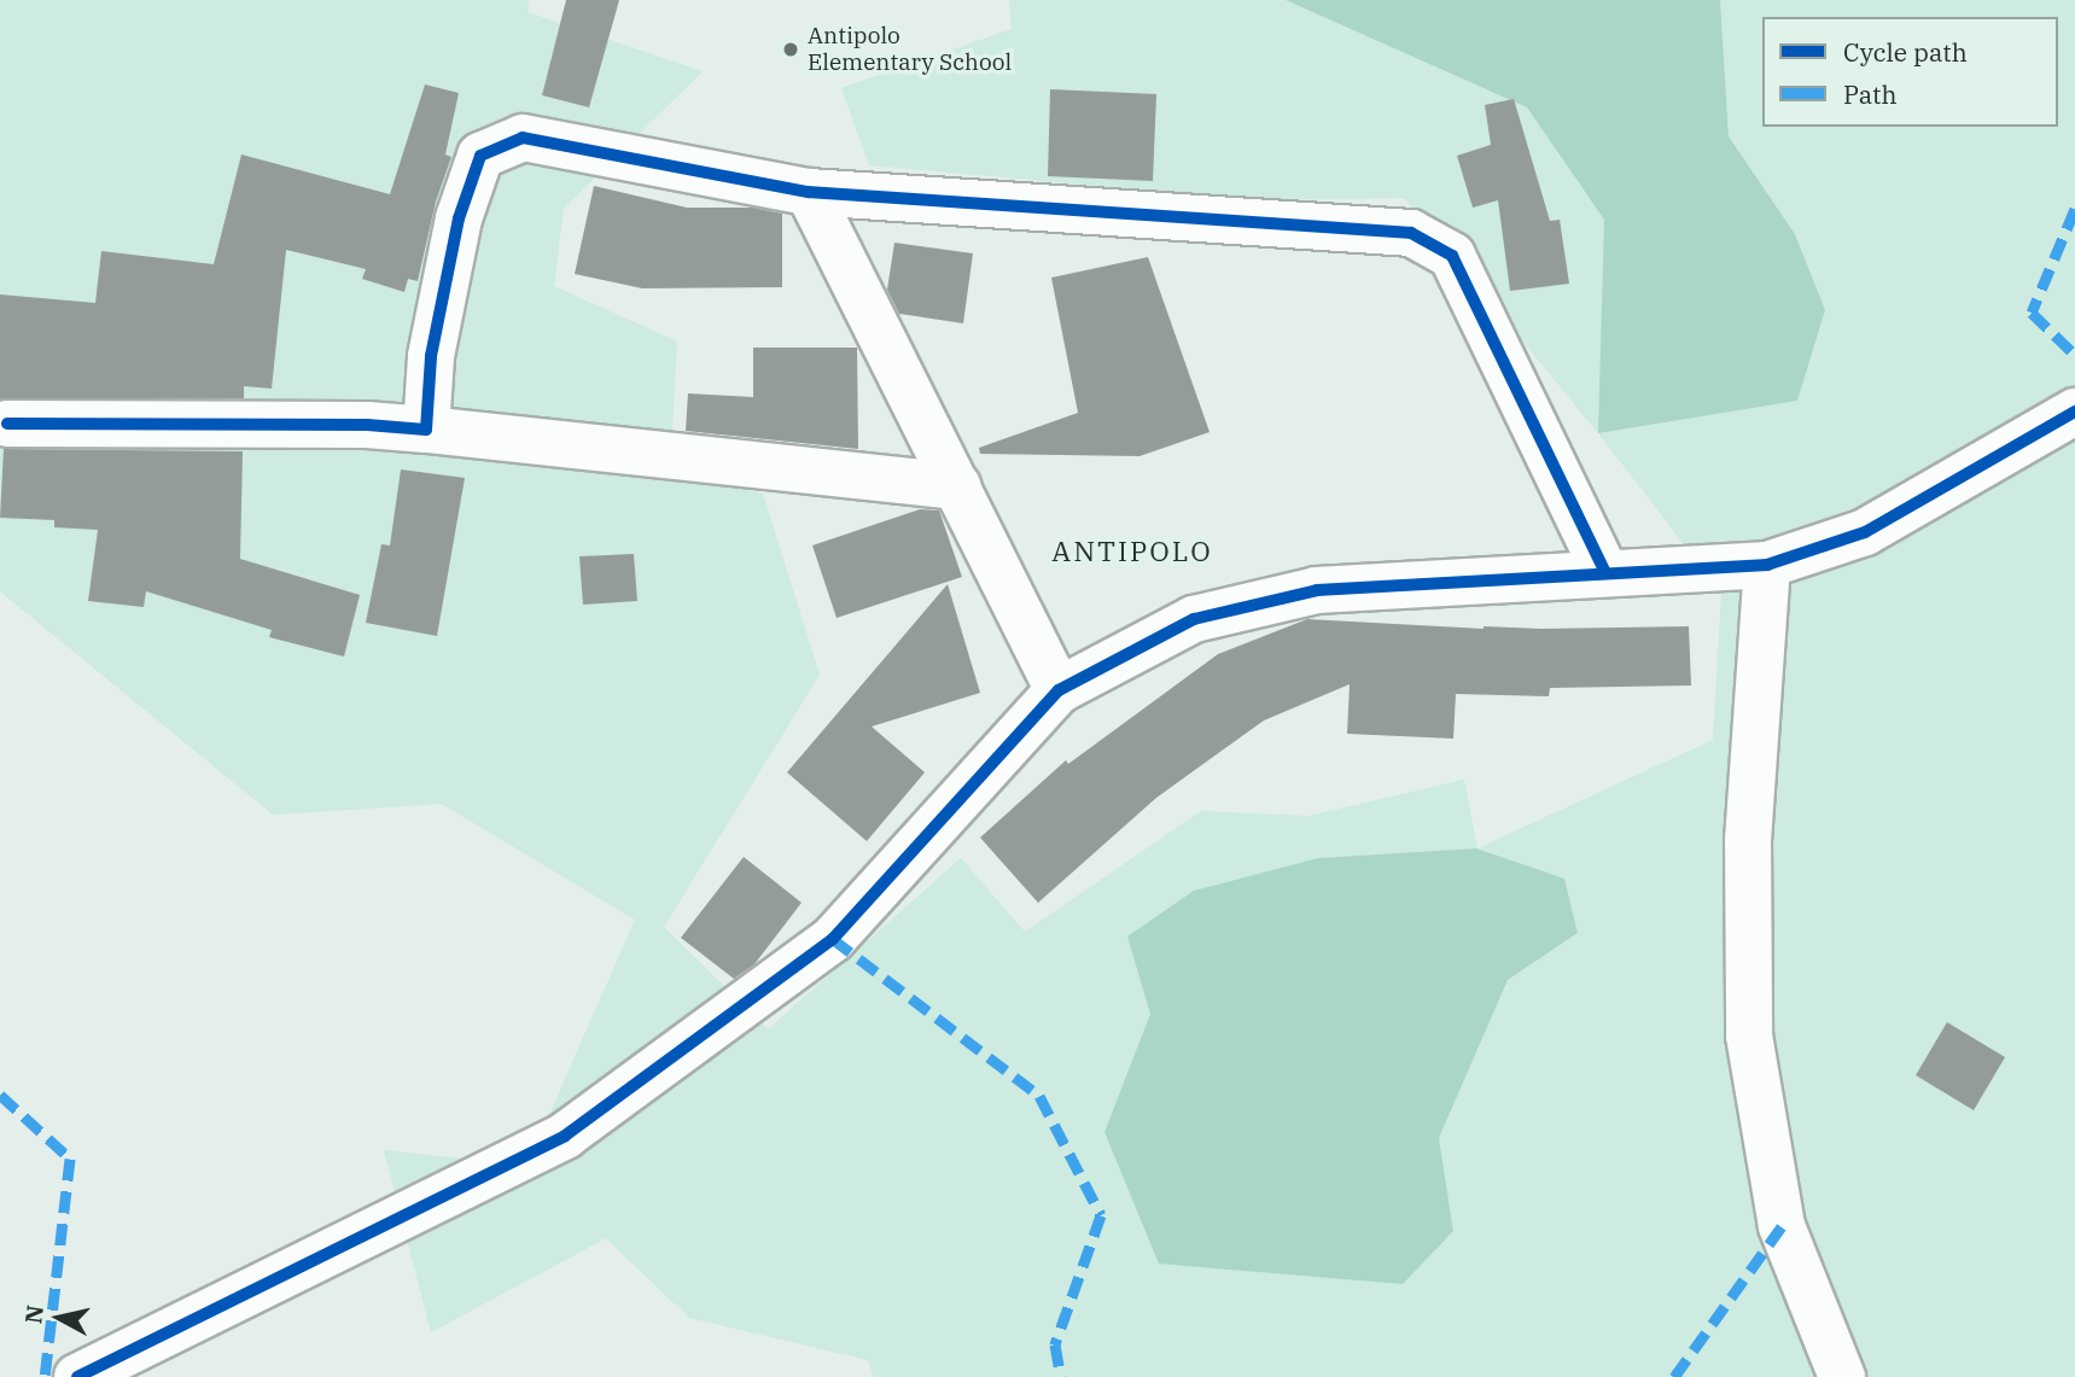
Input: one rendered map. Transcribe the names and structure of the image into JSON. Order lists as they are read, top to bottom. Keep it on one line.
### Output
{"districts":["ANTIPOLO"],"places":["Antipolo Elementary School"],"legend":["Cycle path","Path"],"north":"left"}
